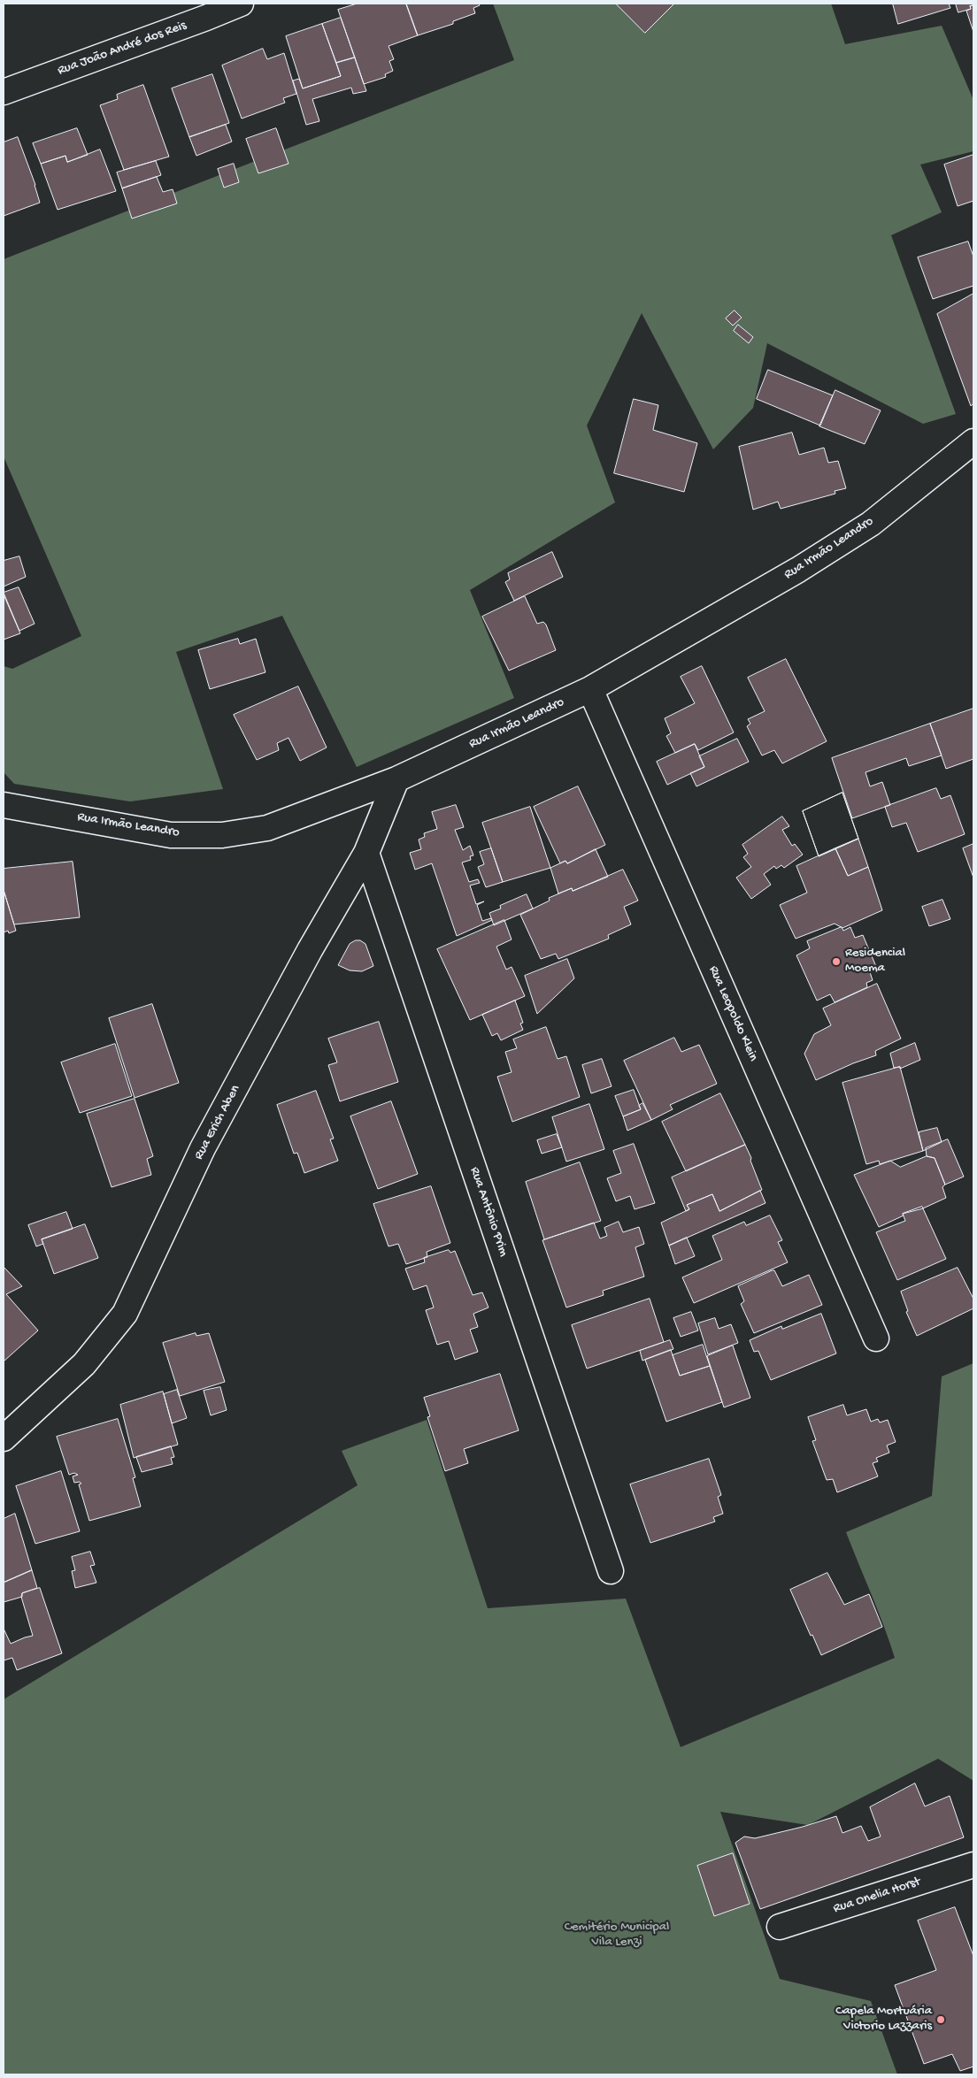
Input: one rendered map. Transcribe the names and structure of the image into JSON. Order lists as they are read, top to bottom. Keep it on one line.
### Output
{"streets":{"street":["Rua João André dos Reis","Rua Irmão Leandro","Rua Leopoldo Klein","Rua Erich Aben","Rua Antônio Prim","Rua Onelia Horst"]},"crossings":[["Rua Irmão Leandro","Rua Leopoldo Klein"],["Rua Irmão Leandro","Rua Erich Aben"],["Rua Erich Aben","Rua Antônio Prim"]],"parks":["Cemitério Municipal Vila Lenzi"],"places":["Residencial Moema","Capela Mortuária Victorio Lazzaris"]}
